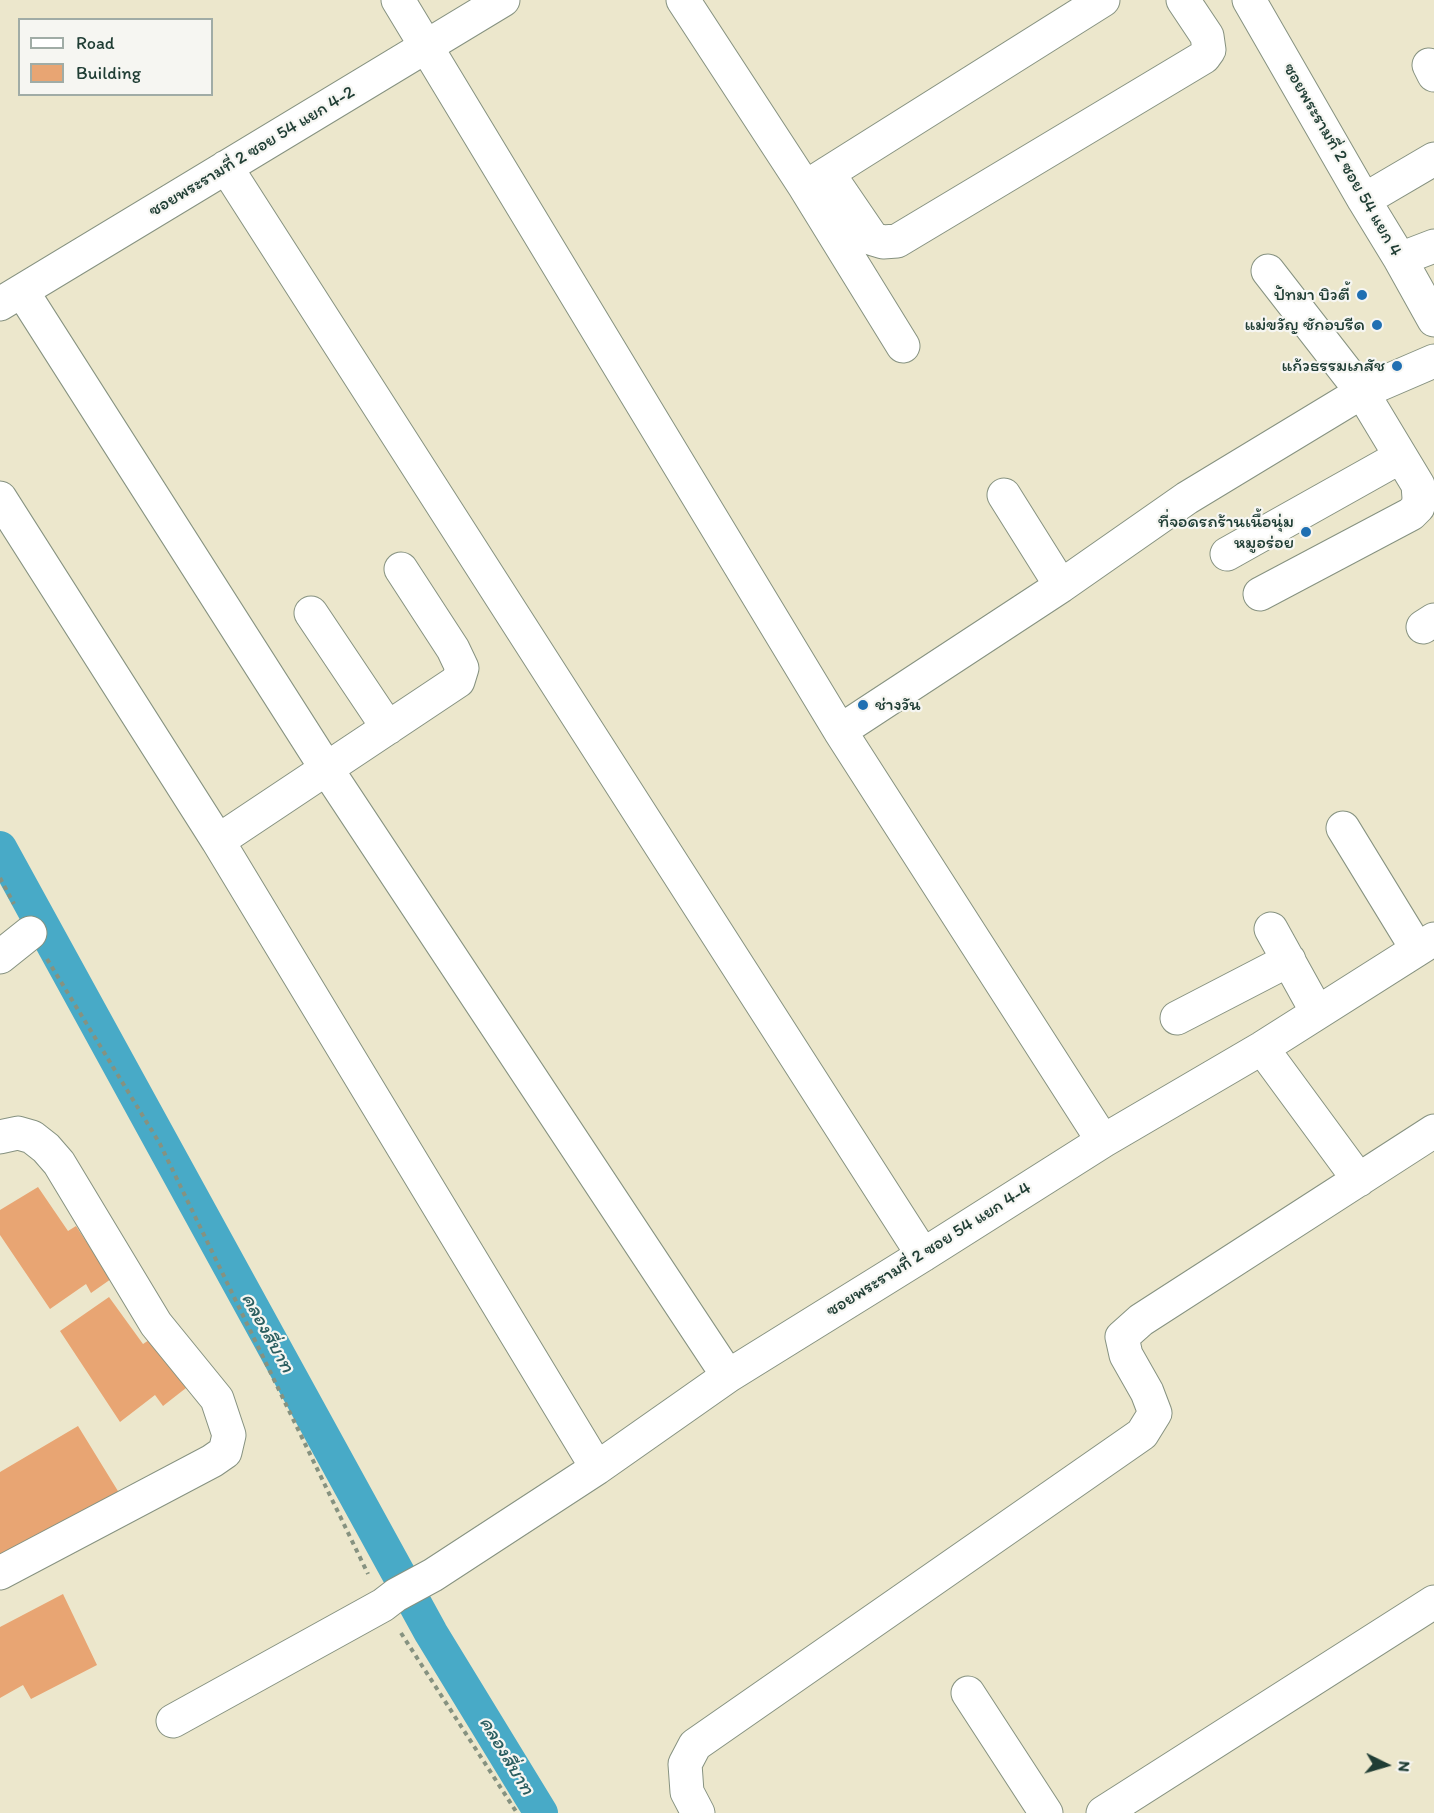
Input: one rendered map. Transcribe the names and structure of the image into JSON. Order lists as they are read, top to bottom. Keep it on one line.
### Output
{"streets":{"street":["ซอยพระรามที่ 2 ซอย 54 แยก 4-2","ซอยพระรามที่ 2 ซอย 54 แยก 4","ซอยพระรามที่ 2 ซอย 54 แยก 4-4"]},"water":["คลองสี่บาท"],"places":["ปัทมา บิวตี้","แม่ขวัญ ซักอบรีด","แก้วธรรมเภสัช","ที่จอดรถร้านเนื้อนุ่ม หมูอร่อย","ช่างวัน"],"legend":["Road","Building"],"north":"right"}
